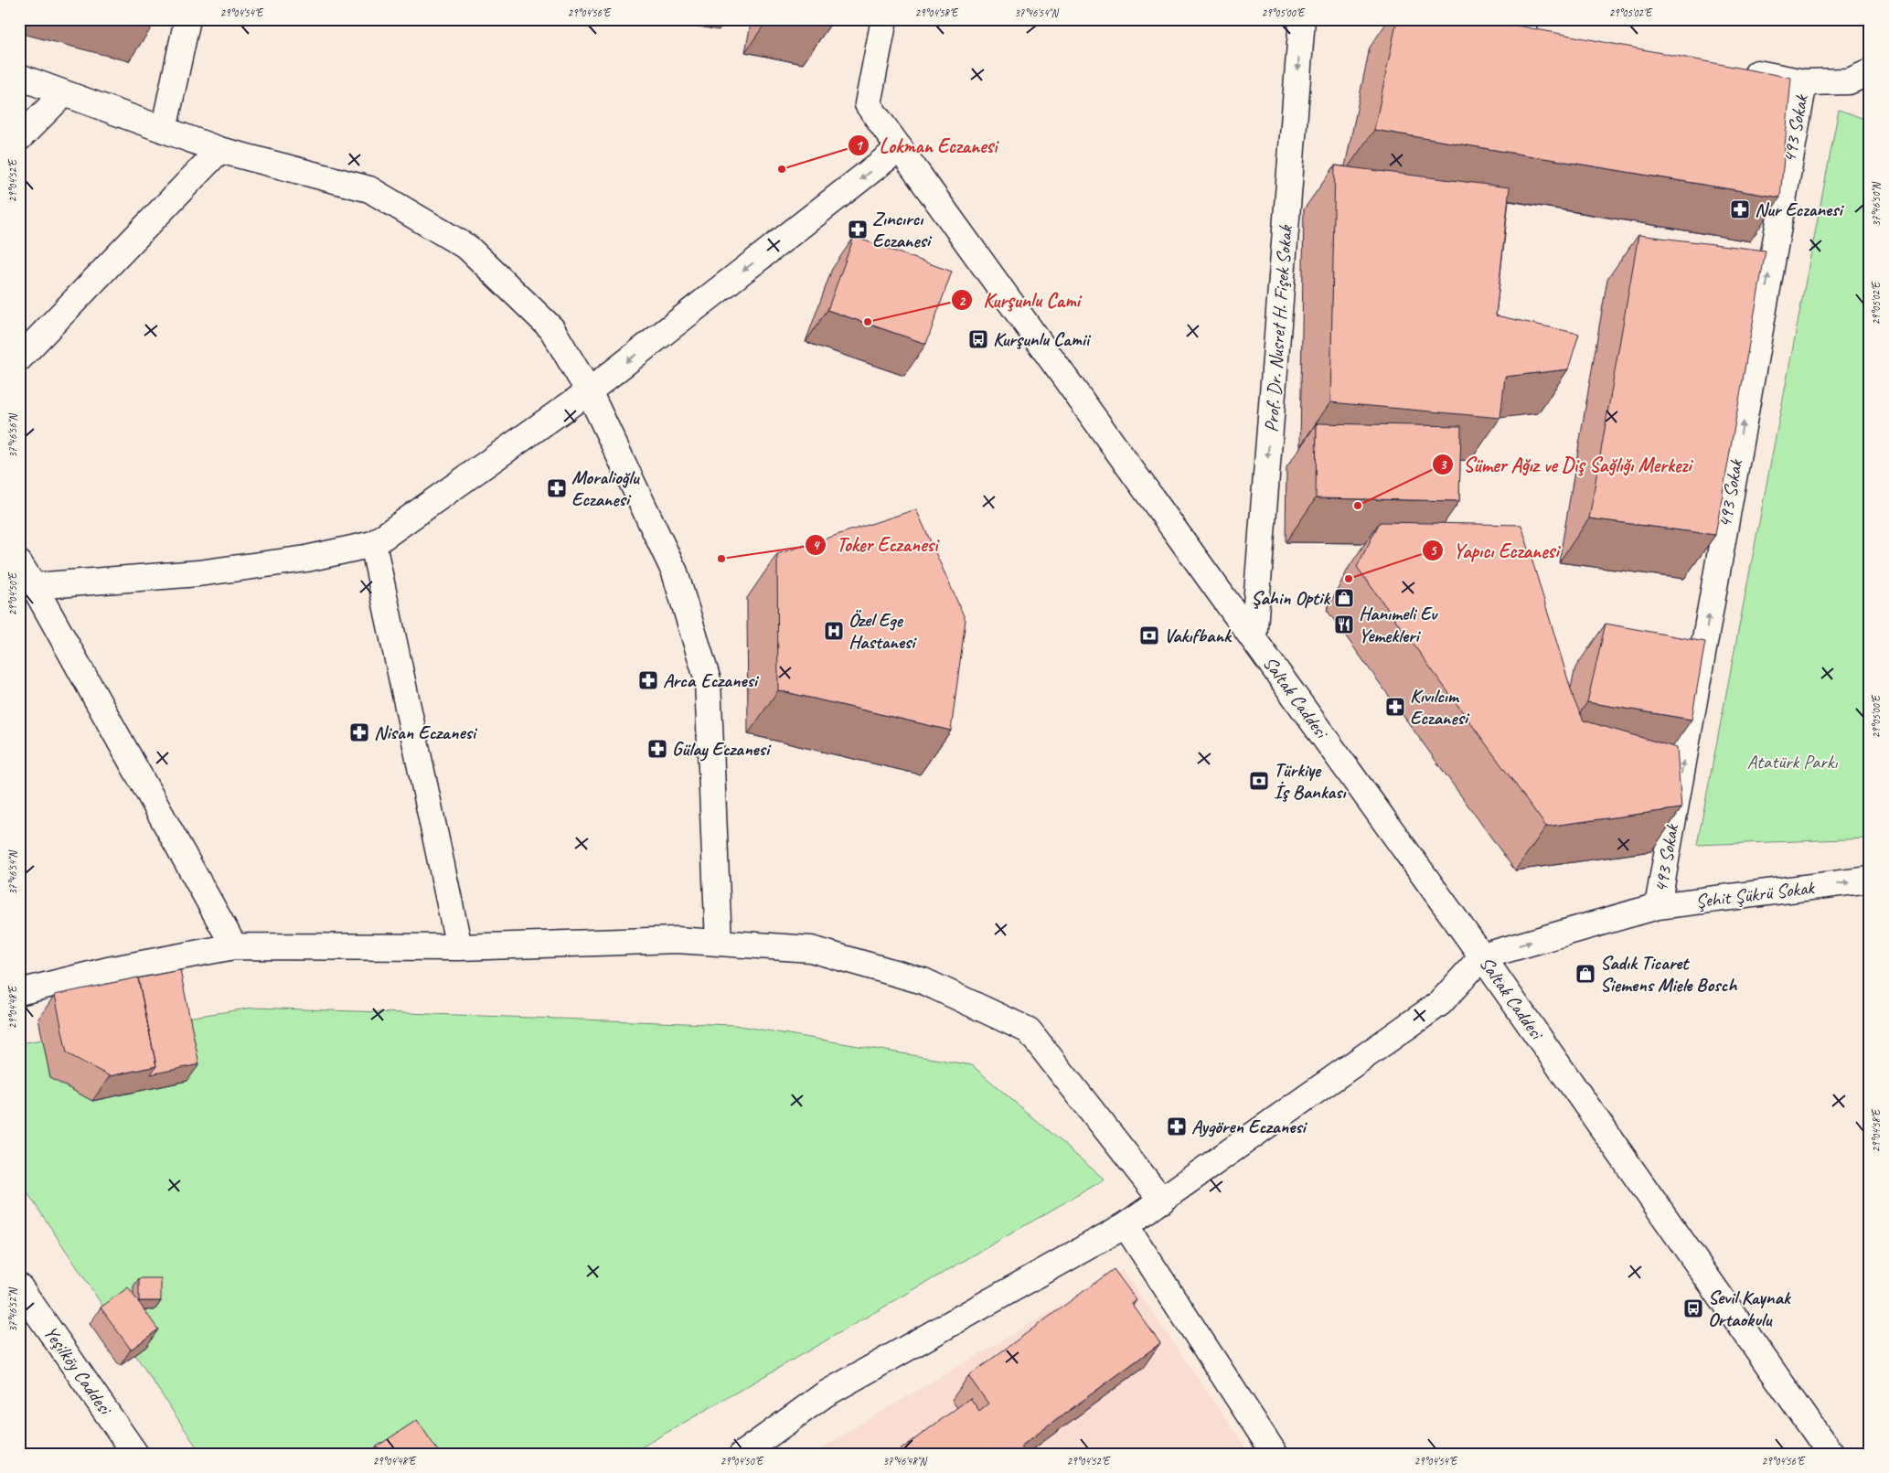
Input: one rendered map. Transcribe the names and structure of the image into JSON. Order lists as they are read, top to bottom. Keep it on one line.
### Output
{"streets":{"street":["493 Sokak","Prof. Dr. Nusret H. Fişek Sokak","Saltak Caddesi","Şehit Şükrü Sokak","Yeşilköy Caddesi"]},"crossings":[["493 Sokak","Şehit Şükrü Sokak"],["Prof. Dr. Nusret H. Fişek Sokak","Saltak Caddesi"],["Saltak Caddesi","Şehit Şükrü Sokak"]],"one_way":["493 Sokak","Prof. Dr. Nusret H. Fişek Sokak","Şehit Şükrü Sokak"],"parks":["Atatürk Parkı"],"places":{"other":["Lokman Eczanesi","Kurşunlu Cami","Sümer Ağız ve Diş Sağlığı Merkezi","Toker Eczanesi","Yapıcı Eczanesi"],"pharmacy":["Nur Eczanesi","Zıncırcı Eczanesi","Moralioğlu Eczanesi","Arca Eczanesi","Kıvılcım Eczanesi","Nisan Eczanesi","Gülay Eczanesi","Aygören Eczanesi"],"bus stop":["Kurşunlu Camii","Sevil Kaynak Ortaokulu"],"shop":["Şahin Optik","Sadık Ticaret Siemens Miele Bosch"],"restaurant":["Hanımeli Ev Yemekleri"],"hospital":["Özel Ege Hastanesi"],"bank":["Vakıfbank","Türkiye İş Bankası"]},"coordinates":["29°04'54\"E","29°04'56\"E","29°04'58\"E","37°46'54\"N","29°05'00\"E","29°05'02\"E","29°04'52\"E","37°46'50\"N","37°46'56\"N","29°04'50\"E","29°04'48\"E","37°46'52\"N","37°46'48\"N"]}
